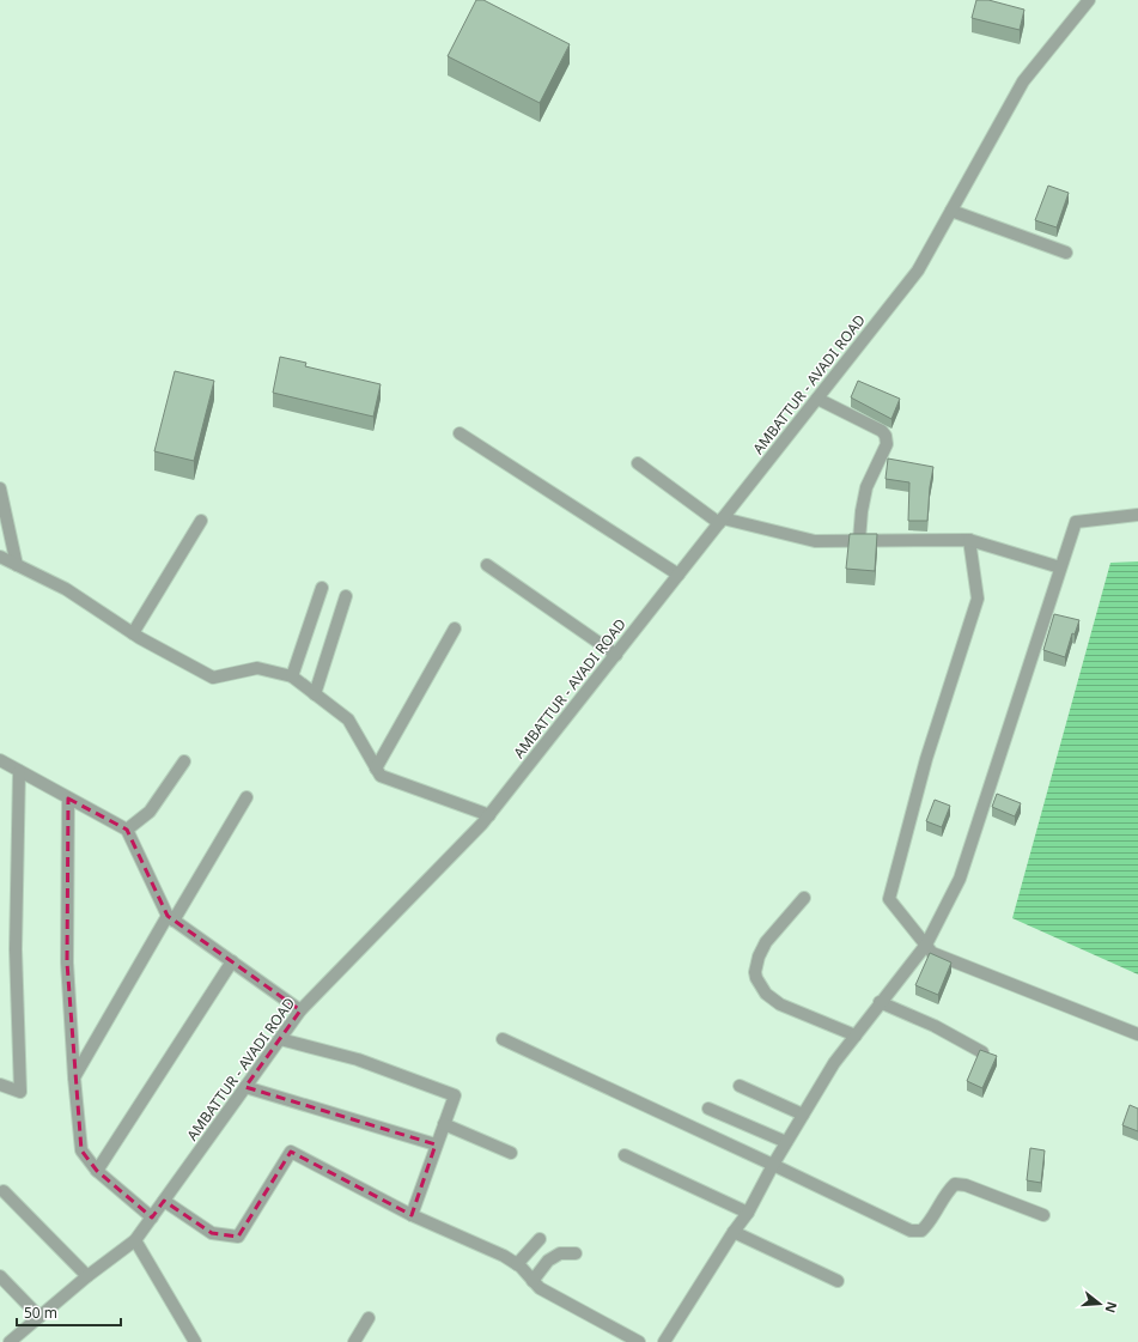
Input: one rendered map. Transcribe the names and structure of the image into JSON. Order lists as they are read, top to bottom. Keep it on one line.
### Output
{"streets":{"street":["AMBATTUR - AVADI ROAD"]},"scale_bar":"50 m","north":"right"}
